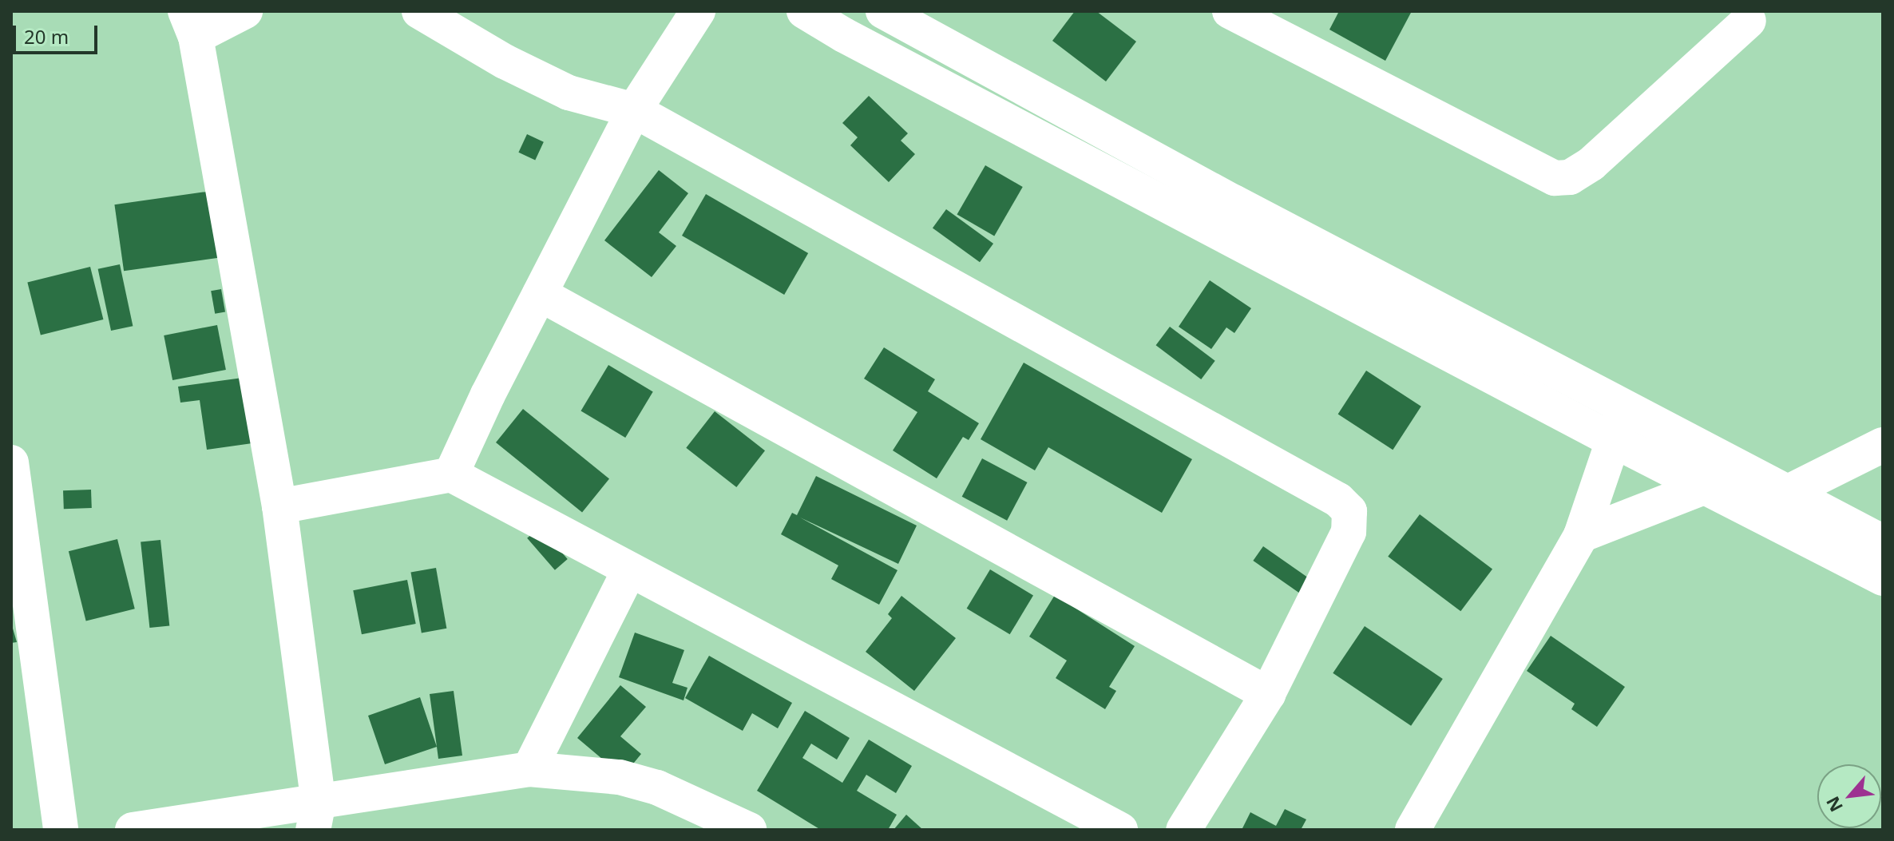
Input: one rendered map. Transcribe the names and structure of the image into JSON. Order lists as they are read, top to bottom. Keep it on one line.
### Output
{"scale_bar":"20 m","north":"bottom left"}
